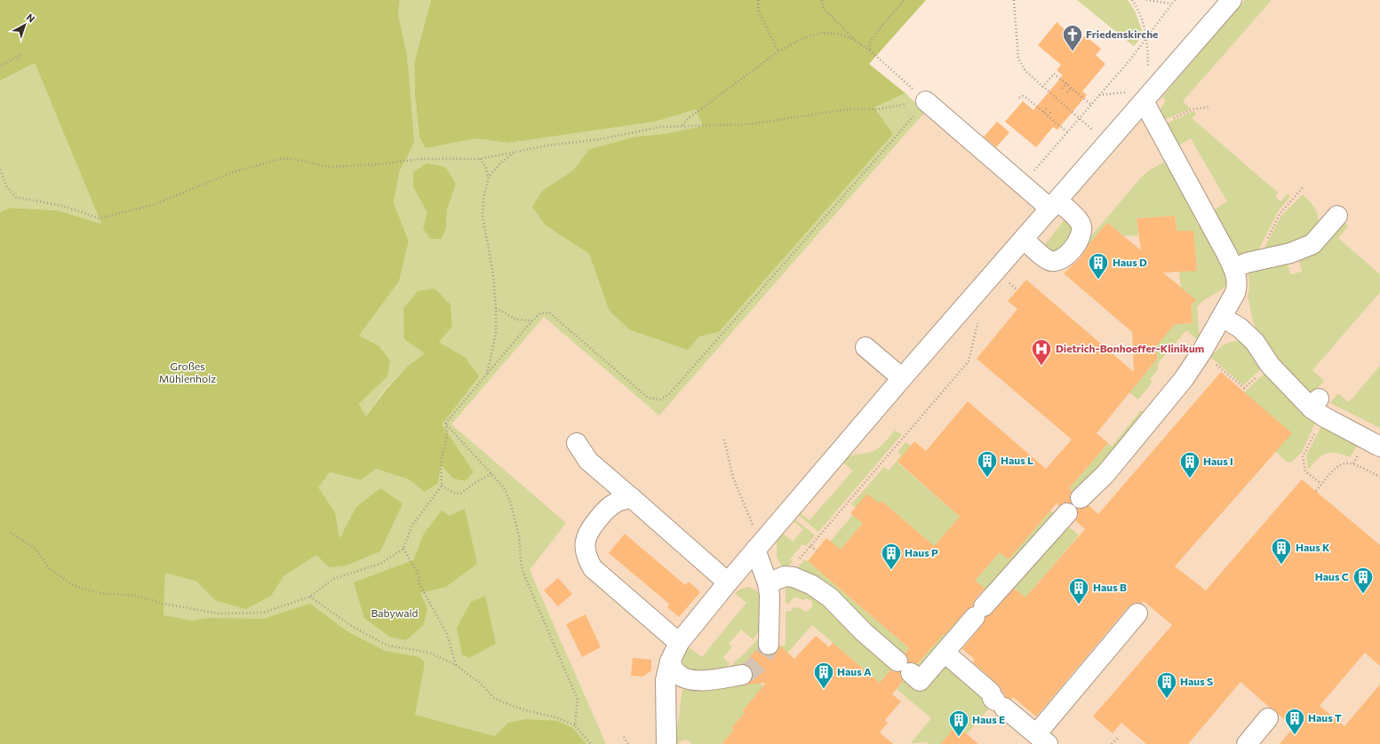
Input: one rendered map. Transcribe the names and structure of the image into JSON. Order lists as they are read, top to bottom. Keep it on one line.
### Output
{"parks":["Großes Mühlenholz","Babywald"],"places":{"church":["Friedenskirche"],"building":["Haus D","Haus L","Haus I","Haus K","Haus P","Haus C","Haus B","Haus A","Haus S","Haus T","Haus E"],"hospital":["Dietrich-Bonhoeffer-Klinikum"]},"north":"top right"}
